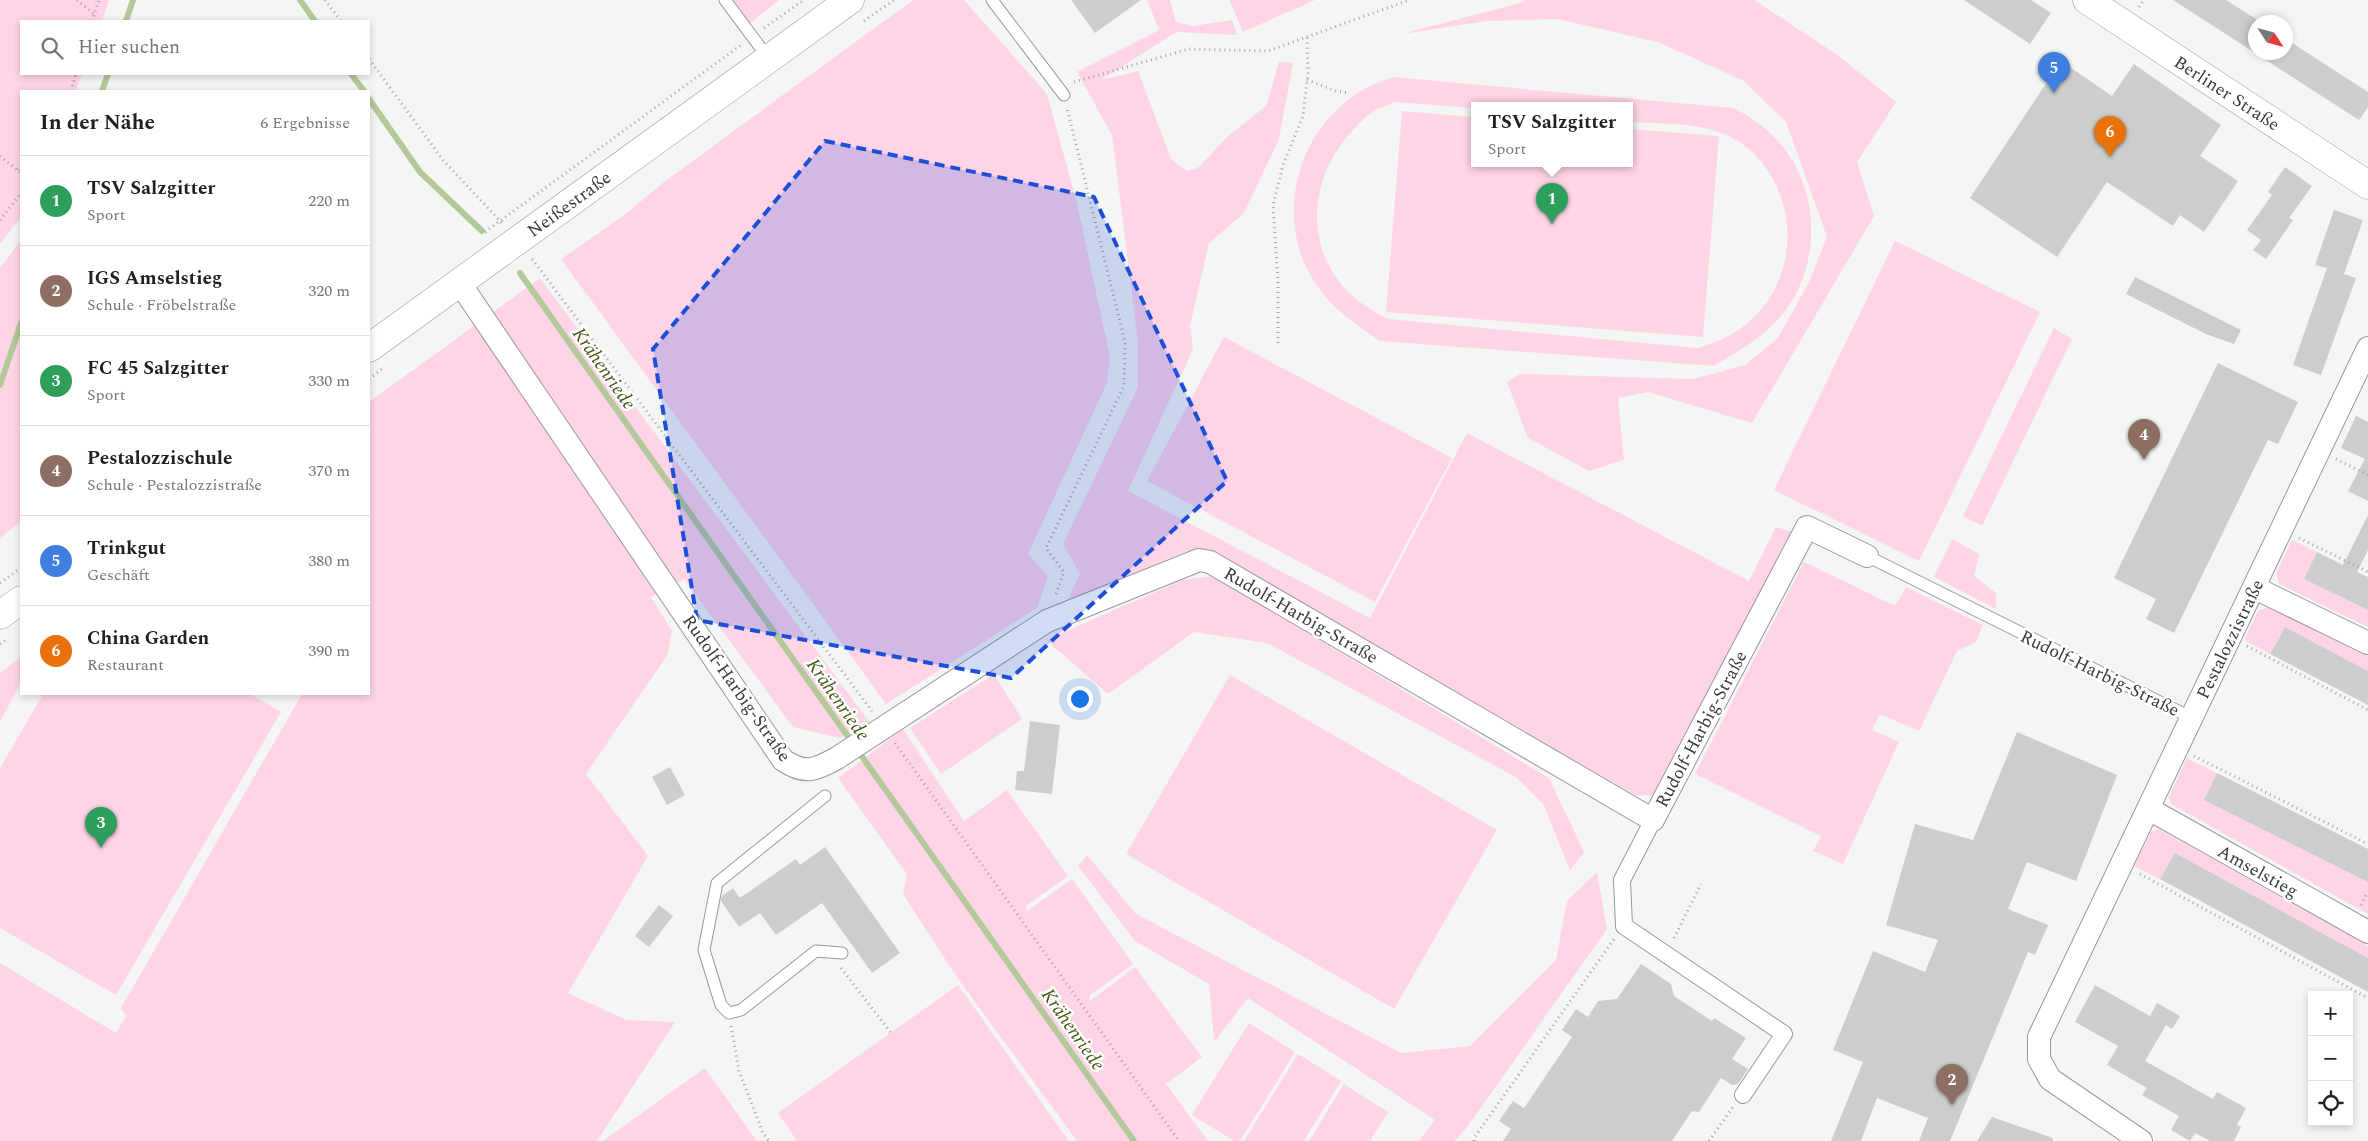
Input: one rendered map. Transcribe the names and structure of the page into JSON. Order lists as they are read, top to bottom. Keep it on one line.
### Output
{"streets":{"street":["Berliner Straße","Neißestraße","Rudolf-Harbig-Straße","Pestalozzistraße","Amselstieg"]},"crossings":[["Neißestraße","Rudolf-Harbig-Straße"],["Rudolf-Harbig-Straße","Pestalozzistraße"],["Pestalozzistraße","Amselstieg"]],"water":["Krähenriede"],"north":"bottom right","page":{"search":"Hier suchen","pins":["5","6","1","4","3","2"],"heading":["In der Nähe","6 Ergebnisse"],"popup":["TSV Salzgitter","Sport"],"list":[{"mark":"1","name":"TSV Salzgitter","note":"Sport","value":"220 m"},{"mark":"2","name":"IGS Amselstieg","note":"Schule · Fröbelstraße","value":"320 m"},{"mark":"3","name":"FC 45 Salzgitter","note":"Sport","value":"330 m"},{"mark":"4","name":"Pestalozzischule","note":"Schule · Pestalozzistraße","value":"370 m"},{"mark":"5","name":"Trinkgut","note":"Geschäft","value":"380 m"},{"mark":"6","name":"China Garden","note":"Restaurant","value":"390 m"}],"map_buttons":["+","−"]}}
